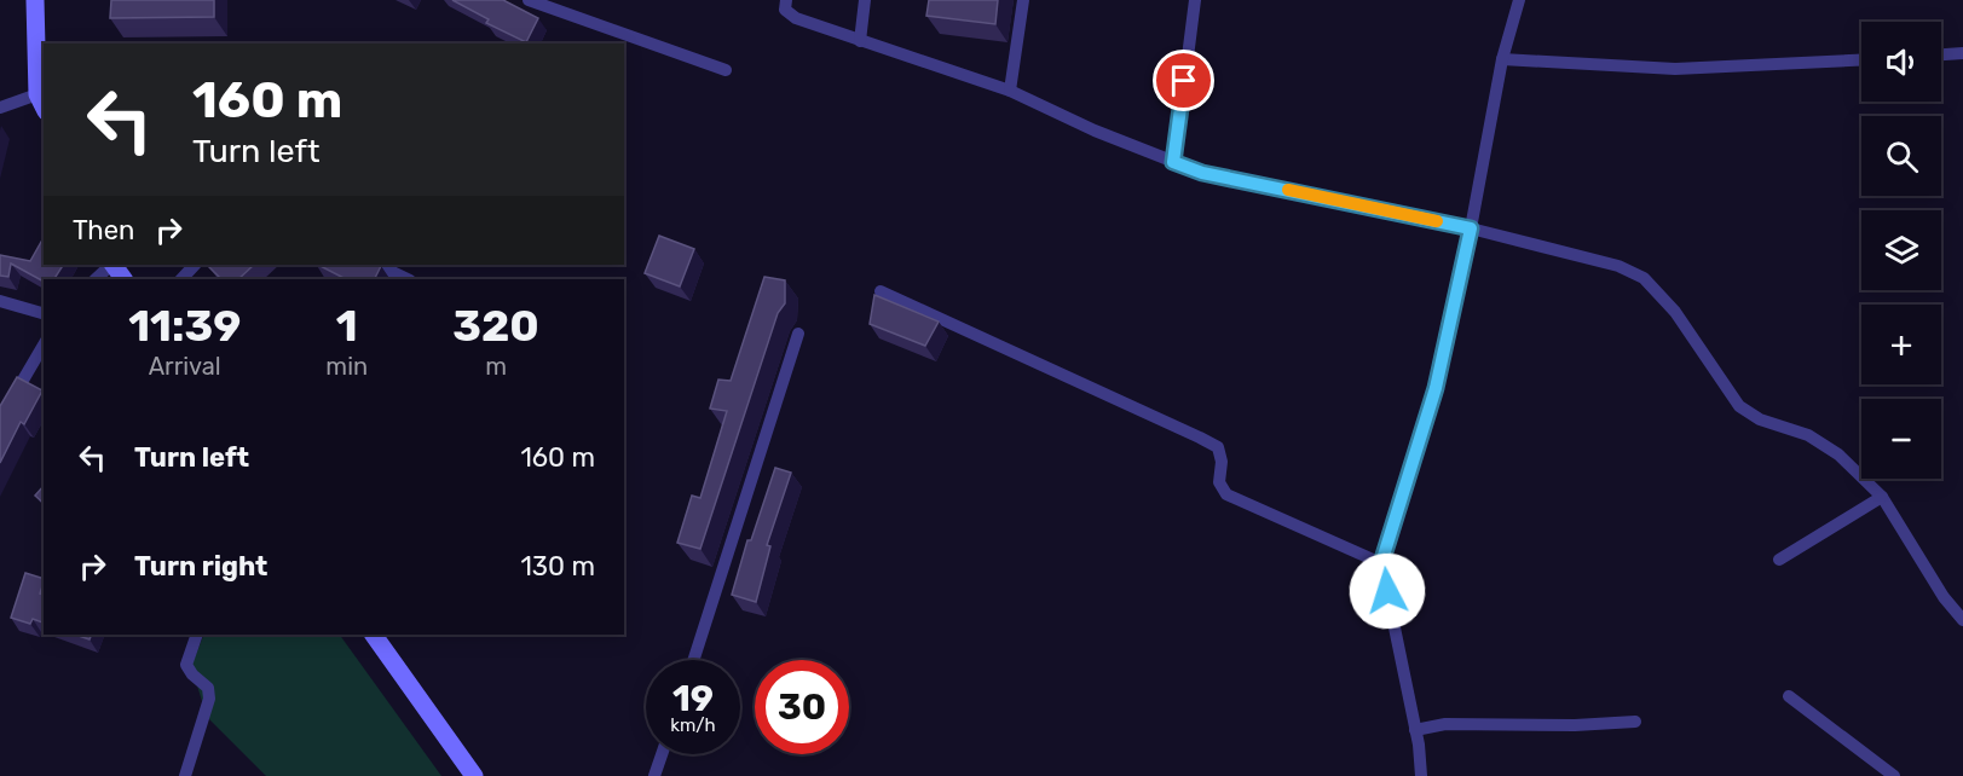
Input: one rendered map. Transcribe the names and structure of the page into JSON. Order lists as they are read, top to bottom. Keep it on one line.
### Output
{"page":{"map_buttons":["+","−"],"turn":["160 m","Turn left"],"then":"Then","eta":["11:39","Arrival","1","min","320","m"],"list":[{"name":"Turn left","value":"160 m"},{"name":"Turn right","value":"130 m"}],"speed":"19 km/h","limit":"30"}}
